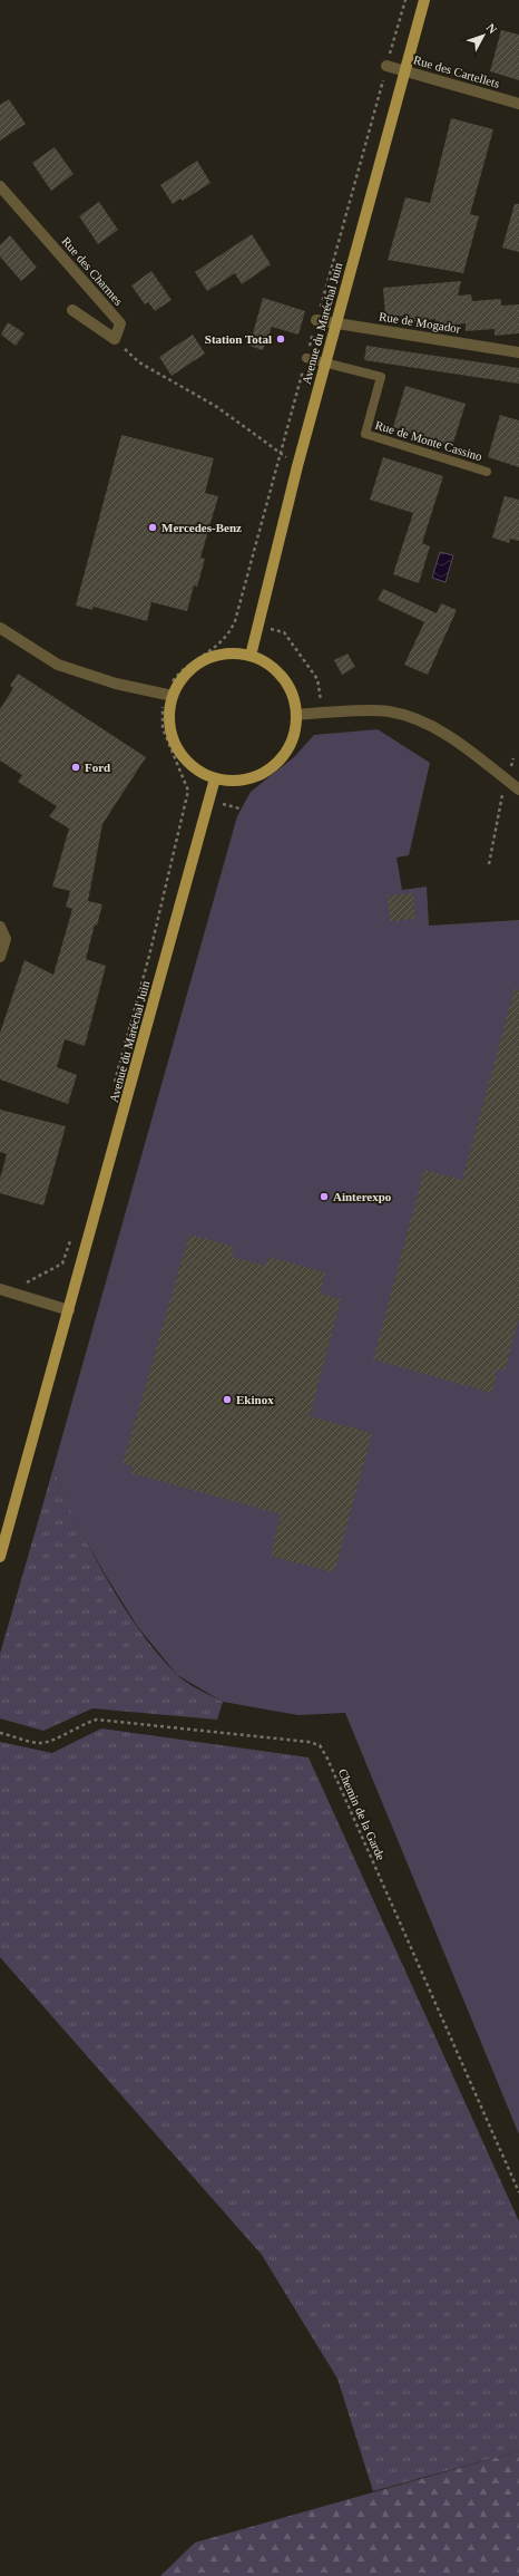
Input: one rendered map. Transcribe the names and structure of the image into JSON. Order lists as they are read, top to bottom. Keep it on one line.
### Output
{"streets":{"main road":["Avenue du Maréchal Juin"],"street":["Rue des Cartellets","Rue des Charmes","Rue de Mogador"],"lane":["Rue de Monte Cassino"],"path":["Chemin de la Garde"]},"crossings":[["Rue des Cartellets","Avenue du Maréchal Juin"],["Rue de Mogador","Avenue du Maréchal Juin"],["Avenue du Maréchal Juin","Rue de Monte Cassino"]],"places":["Station Total","Mercedes-Benz","Ford","Ainterexpo","Ekinox"],"north":"top right"}
